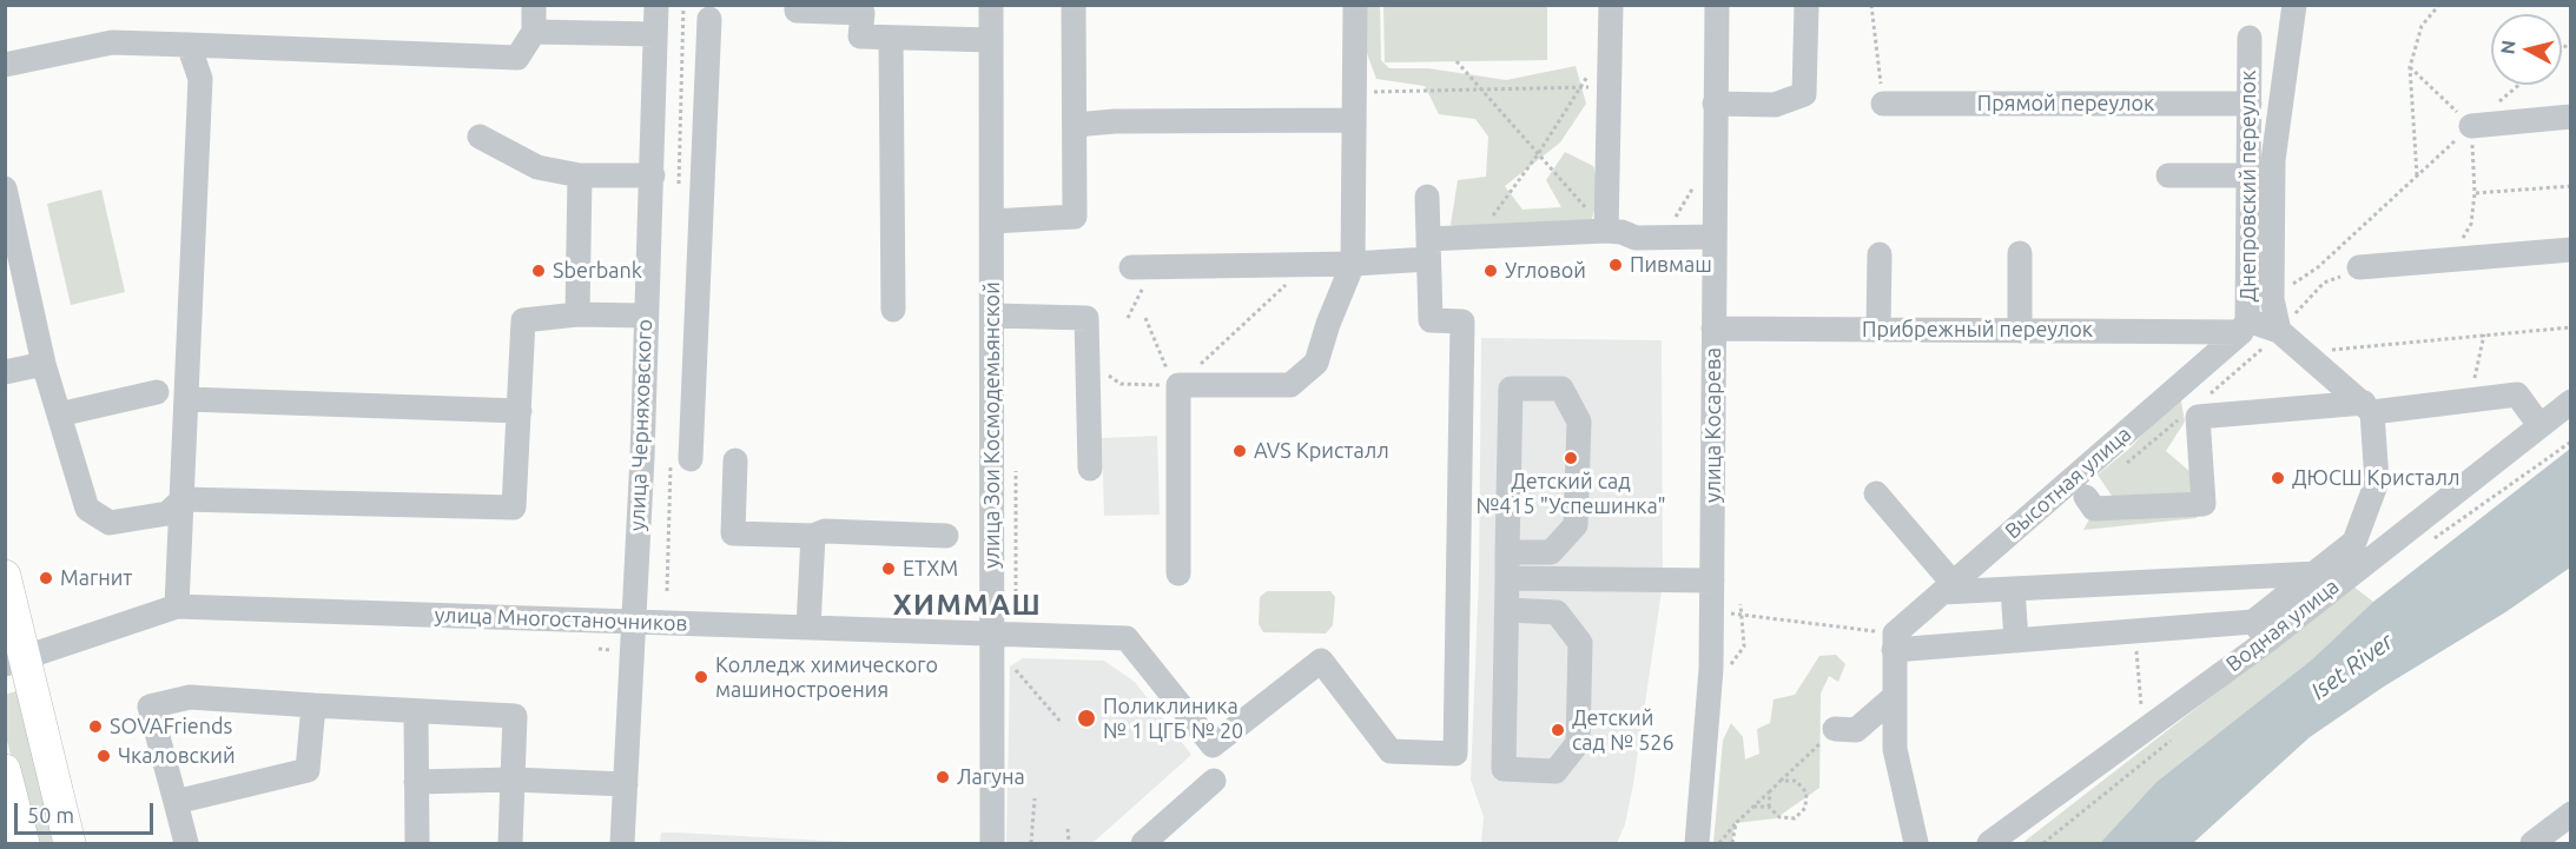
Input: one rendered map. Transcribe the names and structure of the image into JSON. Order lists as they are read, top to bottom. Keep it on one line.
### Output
{"streets":{"street":["Прямой переулок","Днепровский переулок","Прибрежный переулок","улица Черняховского","улица Зои Космодемьянской","улица Косарева","Высотная улица","улица Многостаночников","Водная улица"]},"crossings":[["Прямой переулок","Днепровский переулок"],["Днепровский переулок","Прибрежный переулок"],["Днепровский переулок","Высотная улица"],["Прибрежный переулок","улица Косарева"],["Прибрежный переулок","Высотная улица"],["улица Черняховского","улица Многостаночников"],["улица Зои Космодемьянской","улица Многостаночников"]],"districts":["ХИММАШ"],"water":["Iset River"],"places":["Пивмаш","Sberbank","Угловой","AVS Кристалл","Детский сад №415 \"Успешинка\"","ДЮСШ Кристалл","ЕТХМ","Магнит","Колледж химического машиностроения","Поликлиника № 1 ЦГБ № 20","SOVAFriends","Детcкий сад № 526","Чкаловский","Лагуна"],"scale_bar":"50 m","north":"left"}
